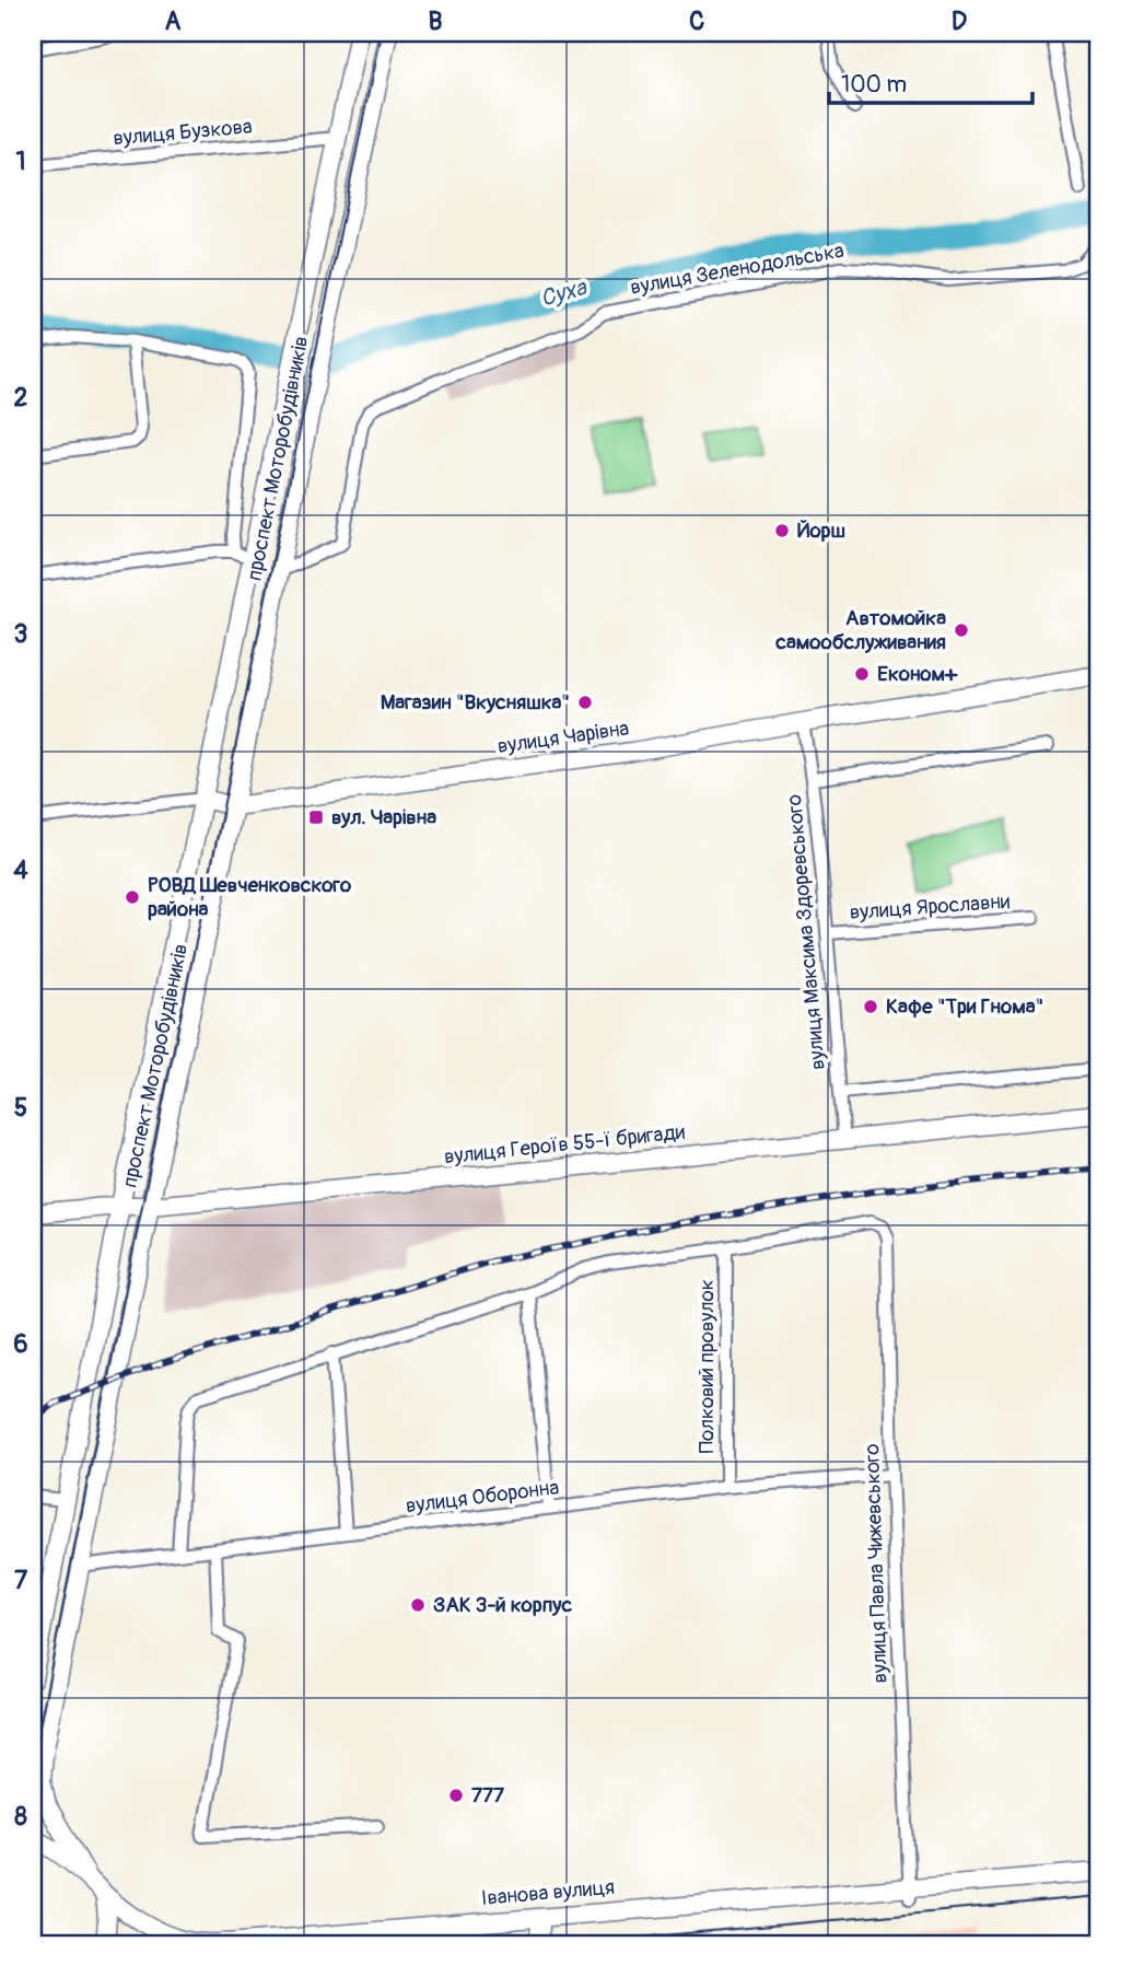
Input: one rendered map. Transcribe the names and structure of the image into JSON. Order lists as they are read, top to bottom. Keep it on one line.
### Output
{"streets":{"main road":["проспект Моторобудівників","вулиця Чарівна","вулиця Героїв 55-ї бригади","Іванова вулиця"],"street":["вулиця Бузкова","вулиця Зеленодольська","вулиця Ярославни","вулиця Максима Здоревського","Полковий провулок","вулиця Оборонна","вулиця Павла Чижевського"]},"crossings":[["вулиця Бузкова","проспект Моторобудівників"],["вулиця Зеленодольська","проспект Моторобудівників"],["проспект Моторобудівників","вулиця Чарівна"],["проспект Моторобудівників","вулиця Героїв 55-ї бригади"],["проспект Моторобудівників","вулиця Оборонна"],["проспект Моторобудівників","Іванова вулиця"],["вулиця Чарівна","вулиця Максима Здоревського"],["вулиця Ярославни","вулиця Максима Здоревського"],["вулиця Максима Здоревського","вулиця Героїв 55-ї бригади"],["Полковий провулок","вулиця Оборонна"],["Полковий провулок","вулиця Павла Чижевського"],["вулиця Оборонна","вулиця Павла Чижевського"],["вулиця Павла Чижевського","Іванова вулиця"]],"water":["Суха"],"places":{"other":["Йорш","Автомойка самообслуживания","Економ+","Магазин \"Вкусняшка\"","РОВД Шевченковского района","Кафе \"Три Гнома\"","ЗАК 3-й корпус","777"],"transit":["вул. Чарівна"]},"scale_bar":"100 m","grid":{"columns":["A","B","C","D"],"rows":["1","2","3","4","5","6","7","8"]}}
